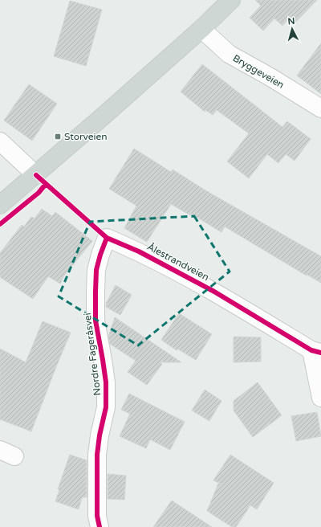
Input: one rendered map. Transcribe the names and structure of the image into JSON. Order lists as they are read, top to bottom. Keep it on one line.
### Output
{"streets":{"street":["Bryggeveien","Ålestrandveien","Nordre Fageråsvei"]},"crossings":[["Ålestrandveien","Nordre Fageråsvei"]],"places":{"transit":["Storveien"]},"north":"top"}
